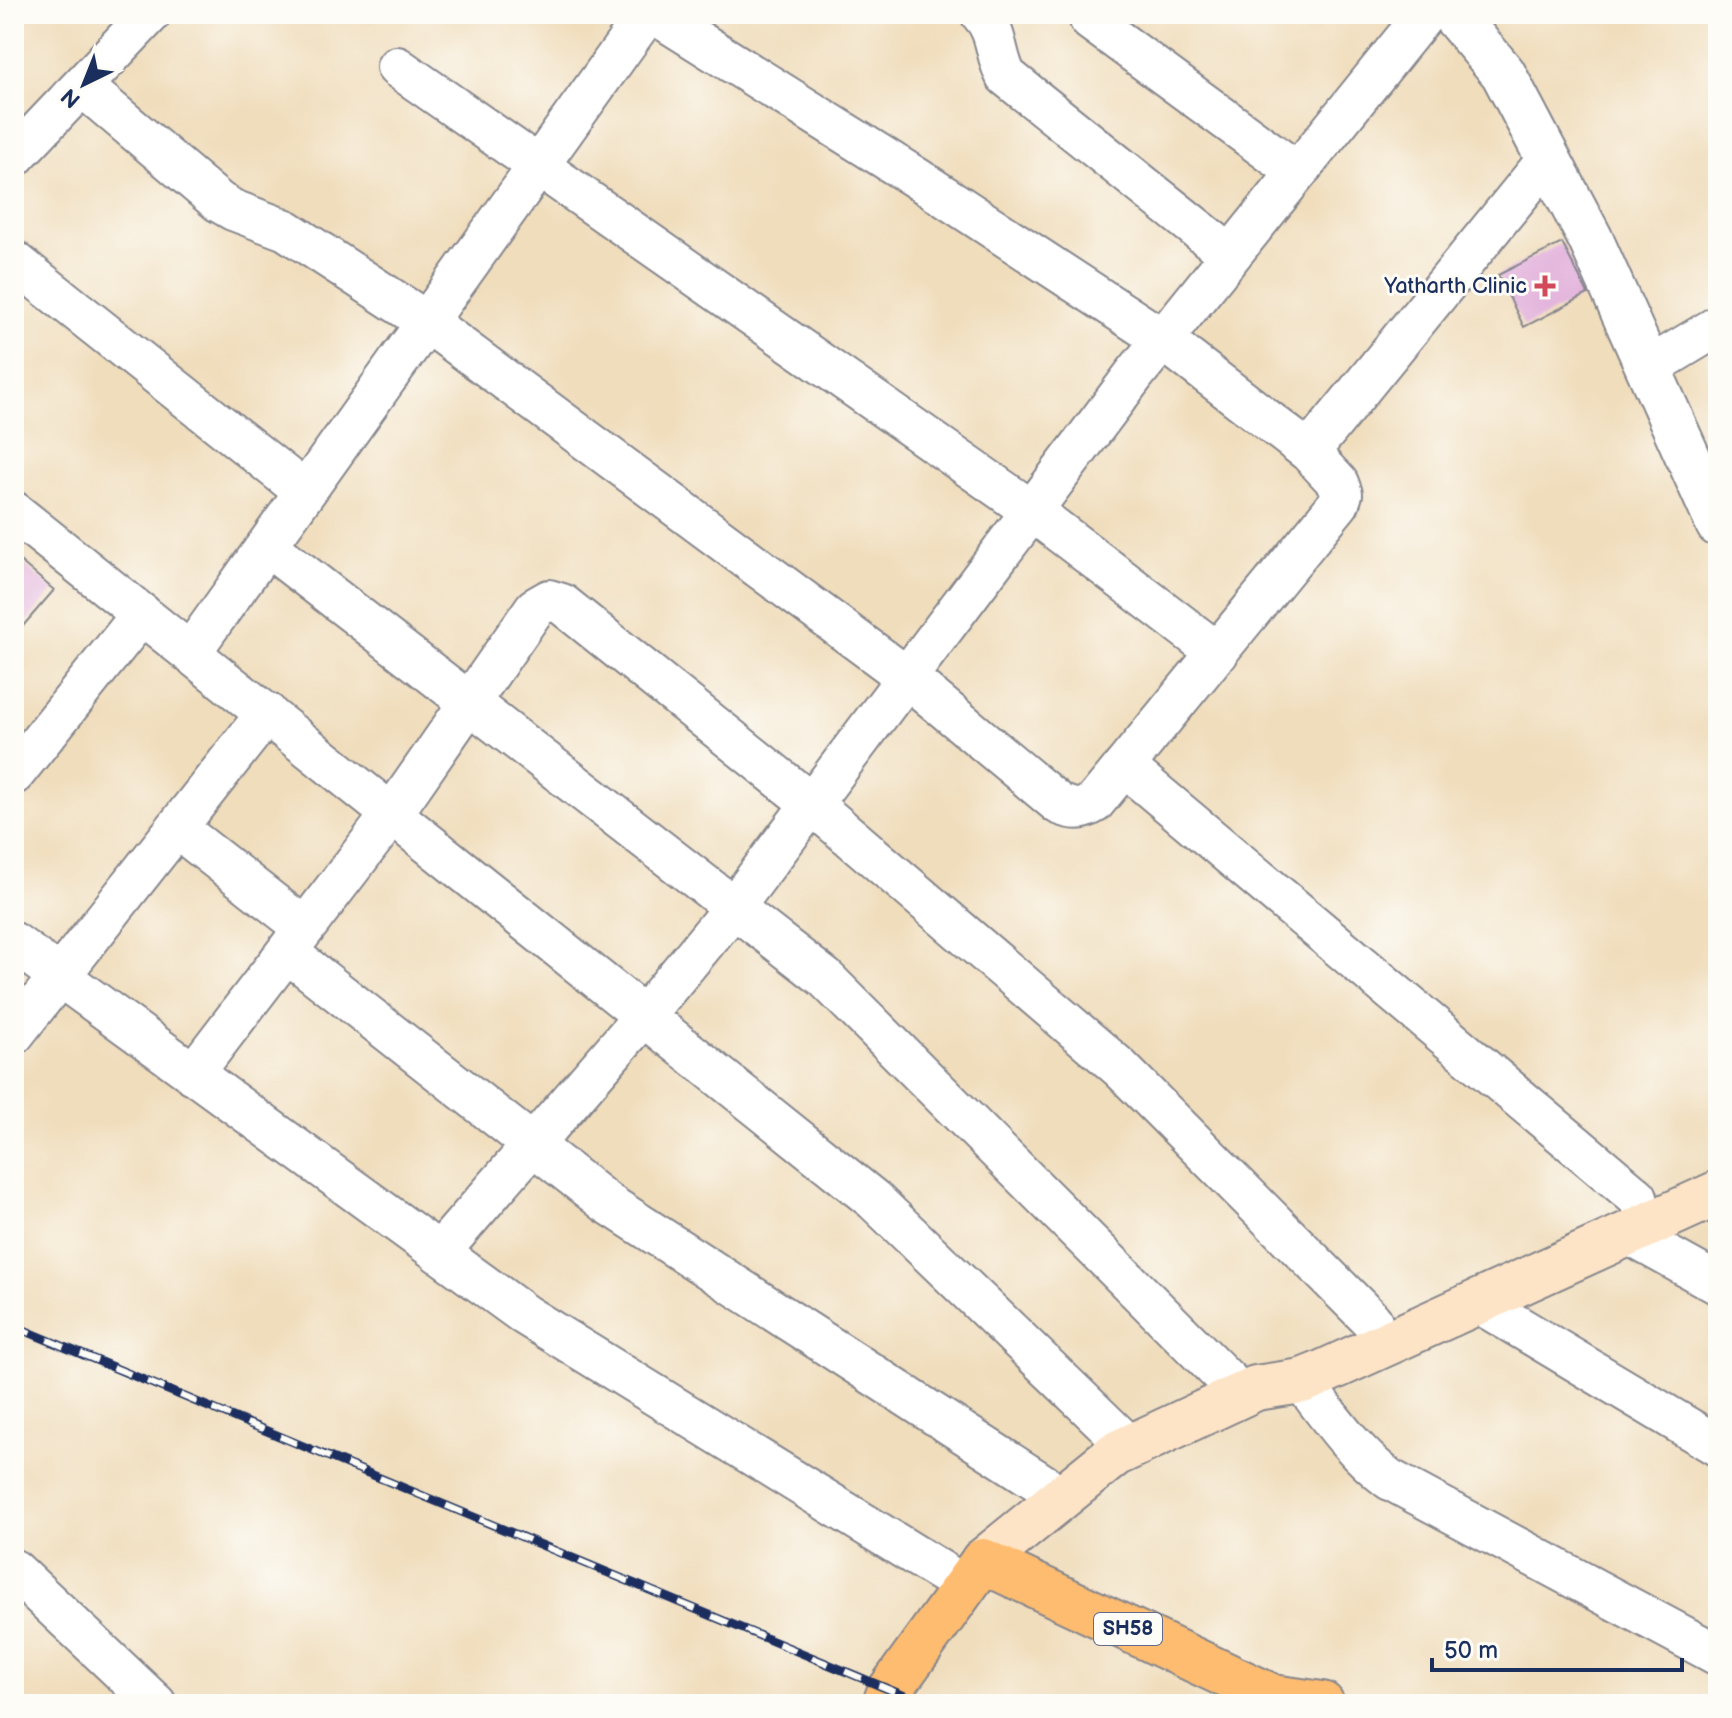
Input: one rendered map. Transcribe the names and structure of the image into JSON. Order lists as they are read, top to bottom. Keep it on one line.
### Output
{"streets":{"main road":["SH58"]},"places":{"health":["Yatharth Clinic"]},"scale_bar":"50 m","north":"bottom left"}
